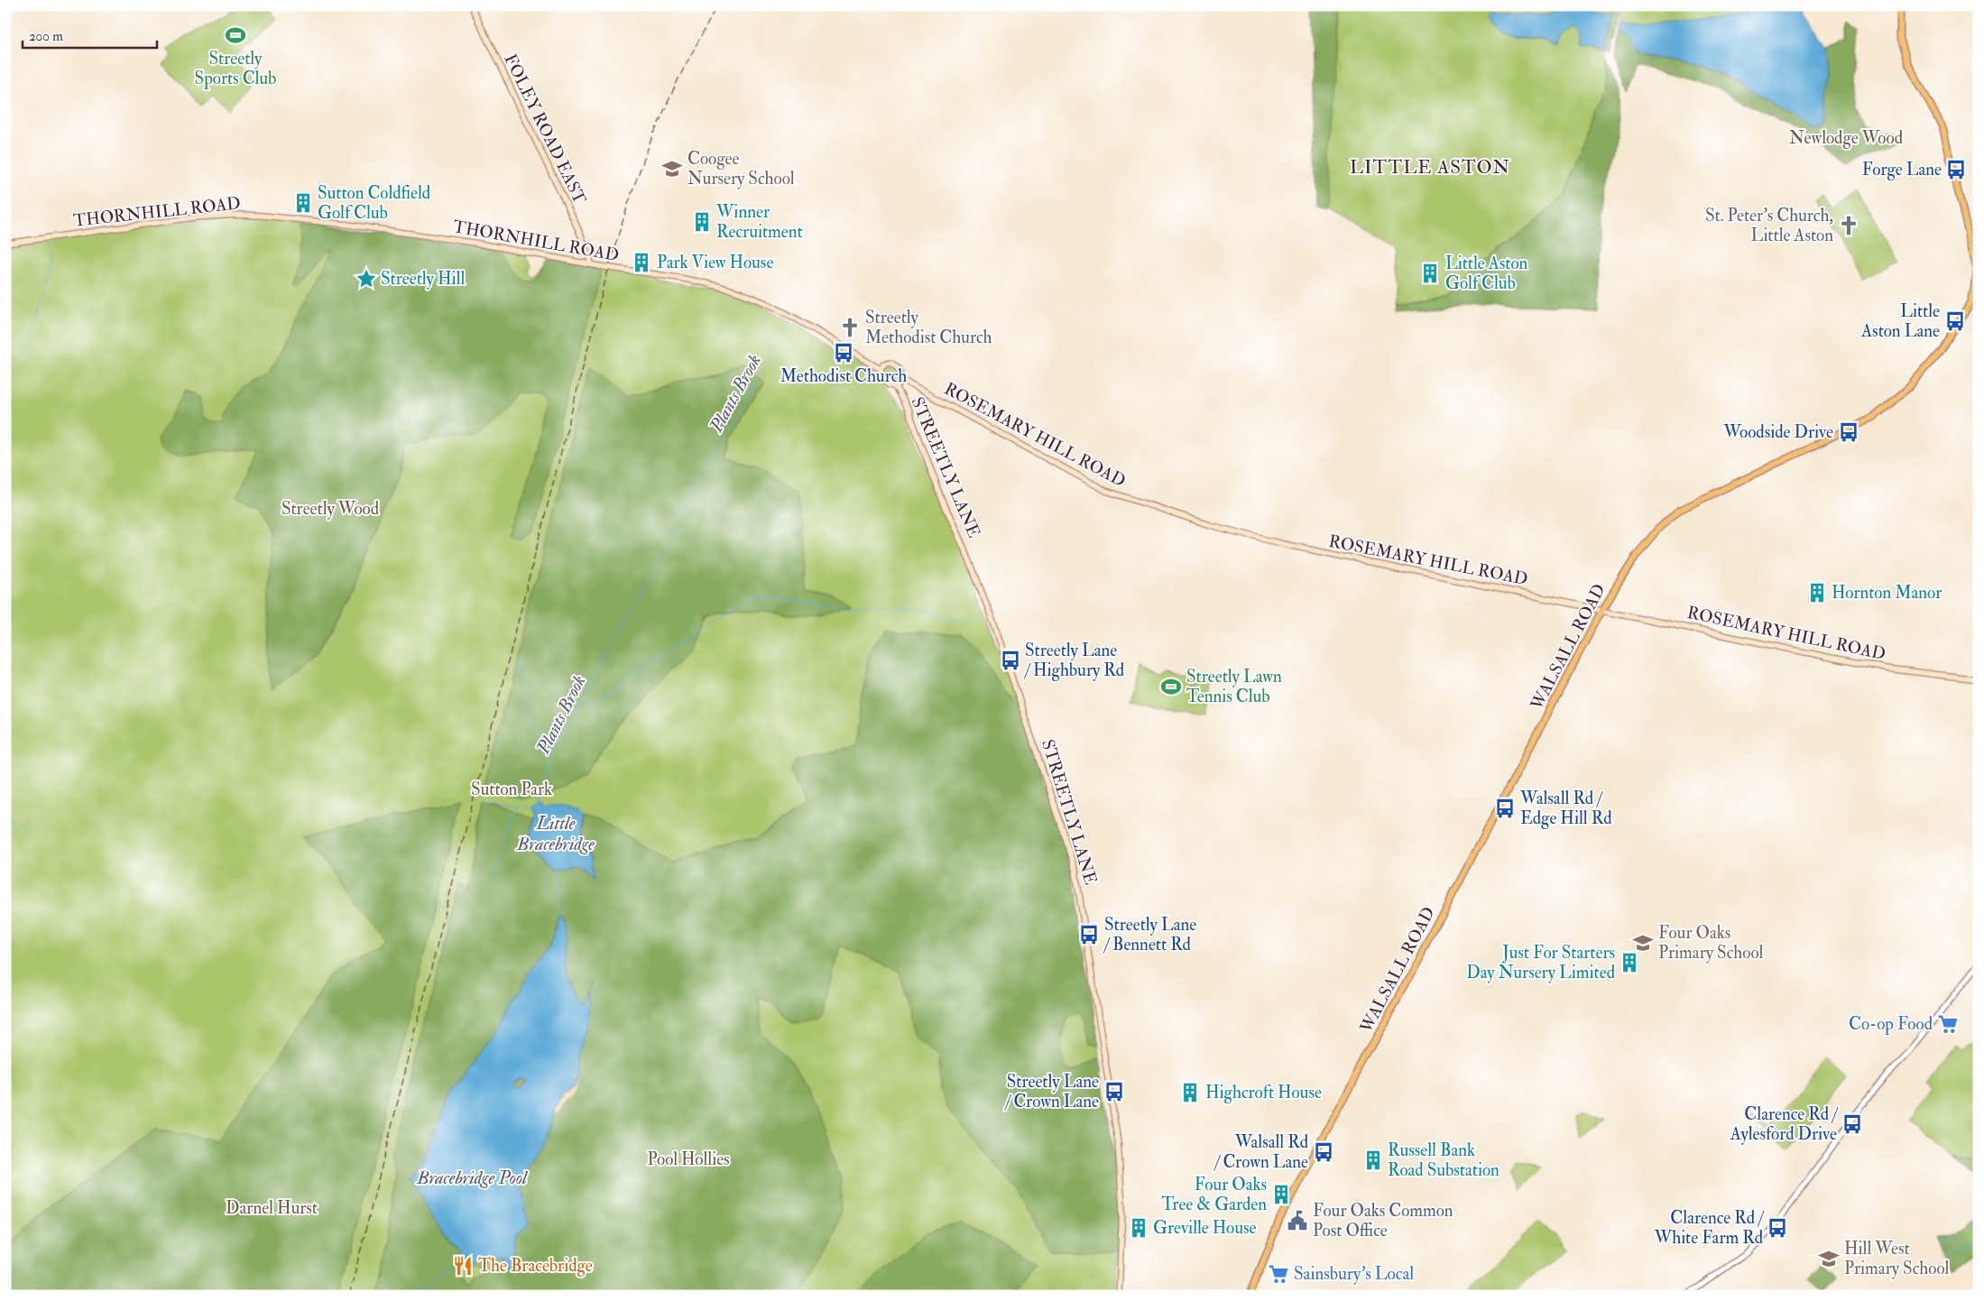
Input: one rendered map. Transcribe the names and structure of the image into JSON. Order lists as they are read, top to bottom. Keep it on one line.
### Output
{"streets":{"main road":["FOLEY ROAD EAST","THORNHILL ROAD","ROSEMARY HILL ROAD","STREETLY LANE","WALSALL ROAD"]},"crossings":[["FOLEY ROAD EAST","THORNHILL ROAD"],["THORNHILL ROAD","ROSEMARY HILL ROAD"],["THORNHILL ROAD","STREETLY LANE"],["ROSEMARY HILL ROAD","STREETLY LANE"],["ROSEMARY HILL ROAD","WALSALL ROAD"]],"districts":["LITTLE ASTON"],"water":["Plants Brook","Little Bracebridge","Bracebridge Pool"],"parks":["Newlodge Wood","Streetly Wood","Sutton Park","Pool Hollies","Darnel Hurst"],"places":{"sports":["Streetly Sports Club","Streetly Lawn Tennis Club"],"school or university":["Coogee Nursery School","Four Oaks Primary School","Hill West Primary School"],"bus stop":["Forge Lane","Little Aston Lane","Methodist Church","Woodside Drive","Streetly Lane / Highbury Rd","Walsall Rd / Edge Hill Rd","Streetly Lane / Bennett Rd","Streetly Lane / Crown Lane","Clarence Rd / Aylesford Drive","Walsall Rd / Crown Lane","Clarence Rd / White Farm Rd"],"building":["Sutton Coldfield Golf Club","Winner Recruitment","Park View House","Little Aston Golf Club","Hornton Manor","Just For Starters Day Nursery Limited","Highcroft House","Russell Bank Road Substation","Four Oaks Tree & Garden","Greville House"],"church":["St. Peter's Church, Little Aston","Streetly Methodist Church"],"place":["Streetly Hill"],"supermarket":["Co-op Food","Sainsbury's Local"],"public building":["Four Oaks Common Post Office"],"restaurant":["The Bracebridge"]},"scale_bar":"200 m"}
